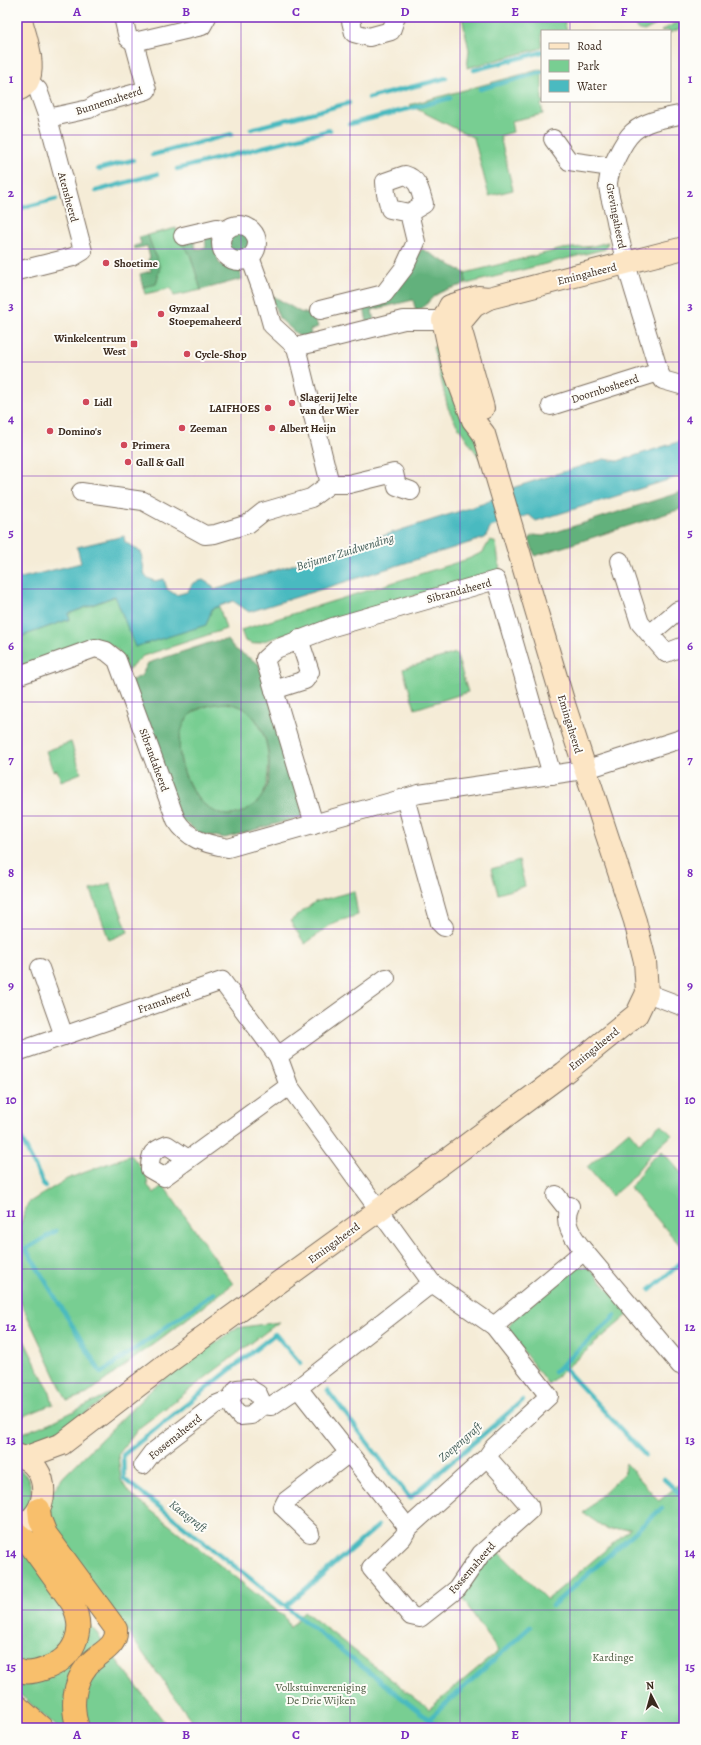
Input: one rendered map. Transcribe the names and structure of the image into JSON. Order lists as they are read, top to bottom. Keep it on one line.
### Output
{"streets":{"street":["Bunnemaheerd","Atensheerd","Grevingaheerd","Emingaheerd","Doornbosheerd","Sibrandaheerd","Framaheerd","Fossemaheerd"]},"crossings":[["Bunnemaheerd","Atensheerd"],["Grevingaheerd","Emingaheerd"],["Emingaheerd","Sibrandaheerd"],["Emingaheerd","Framaheerd"],["Emingaheerd","Fossemaheerd"],["Framaheerd","Fossemaheerd"]],"water":["Beijumer Zuidwending","Zoepengraft","Kaasgraft"],"parks":["Kardinge","Volkstuinvereniging De Drie Wijken"],"places":{"other":["Shoetime","Gymzaal Stoepemaheerd","Cycle-Shop","Lidl","Slagerij Jelte van der Wier","LAIFHOES","Zeeman","Albert Heijn","Domino's","Primera","Gall & Gall"],"transit":["Winkelcentrum West"]},"legend":["Road","Park","Water"],"north":"top","grid":{"columns":["A","B","C","D","E","F"],"rows":["1","2","3","4","5","6","7","8","9","10","11","12","13","14","15"]}}
